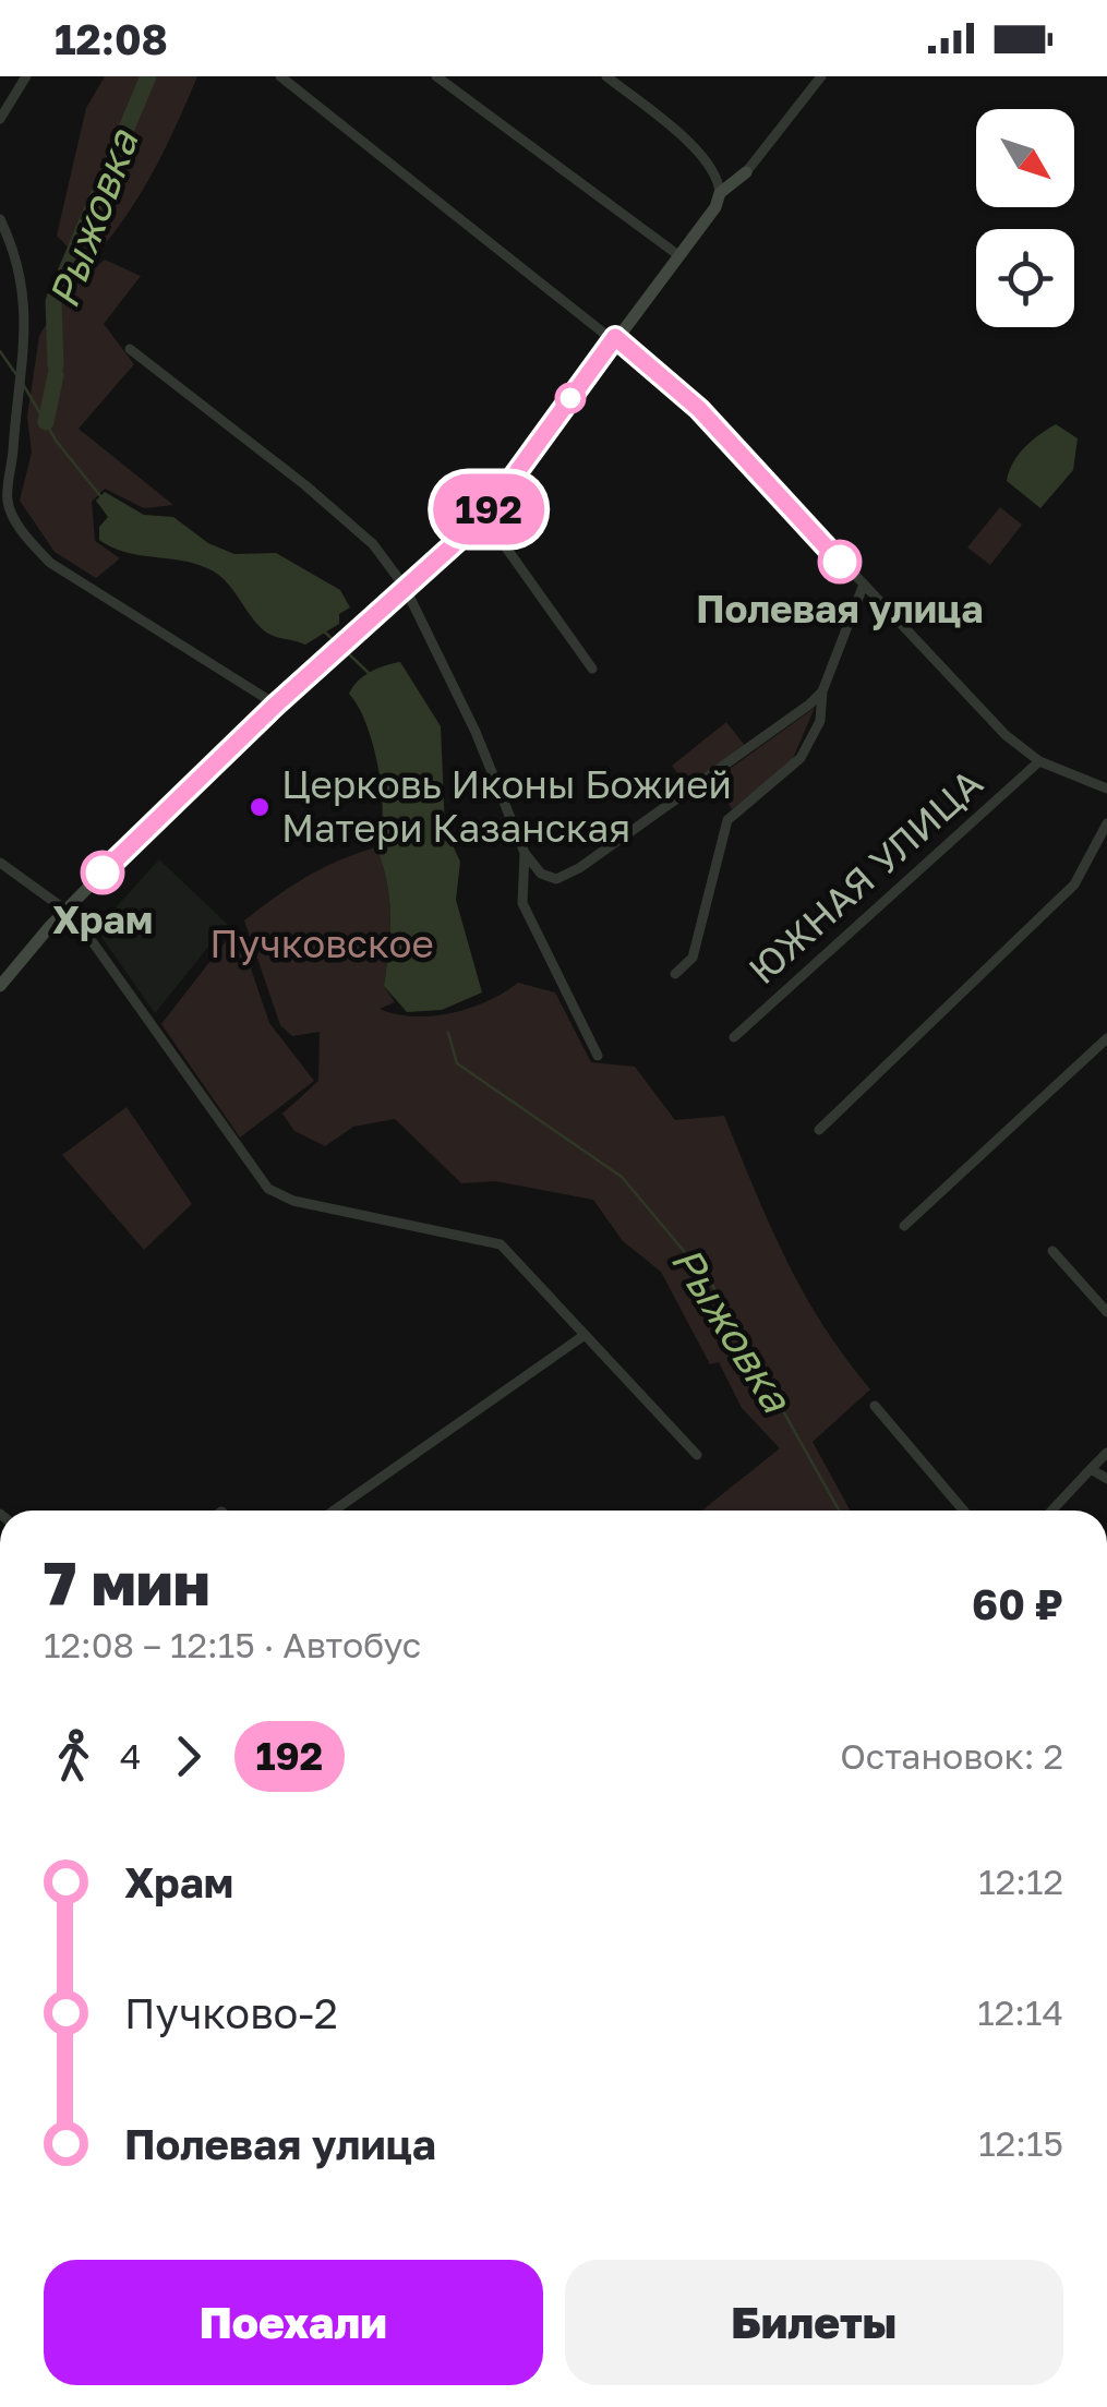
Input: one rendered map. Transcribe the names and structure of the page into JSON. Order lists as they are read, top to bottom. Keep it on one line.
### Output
{"streets":{"street":["ЮЖНАЯ УЛИЦА"]},"water":["Рыжовка"],"parks":["Пучковское"],"places":["Полевая улица","Церковь Иконы Божией Матери Казанская","Храм"],"lines":["bus line 192"],"north":"bottom right","page":{"status":"12:08","on_map":"192","heading":["7 мин","12:08 – 12:15 · Автобус","60 ₽"],"legs":["4","192","Остановок: 2"],"list":[{"name":"Храм","value":"12:12"},{"name":"Пучково-2","value":"12:14"},{"name":"Полевая улица","value":"12:15"}],"buttons":["Поехали","Билеты"]}}
